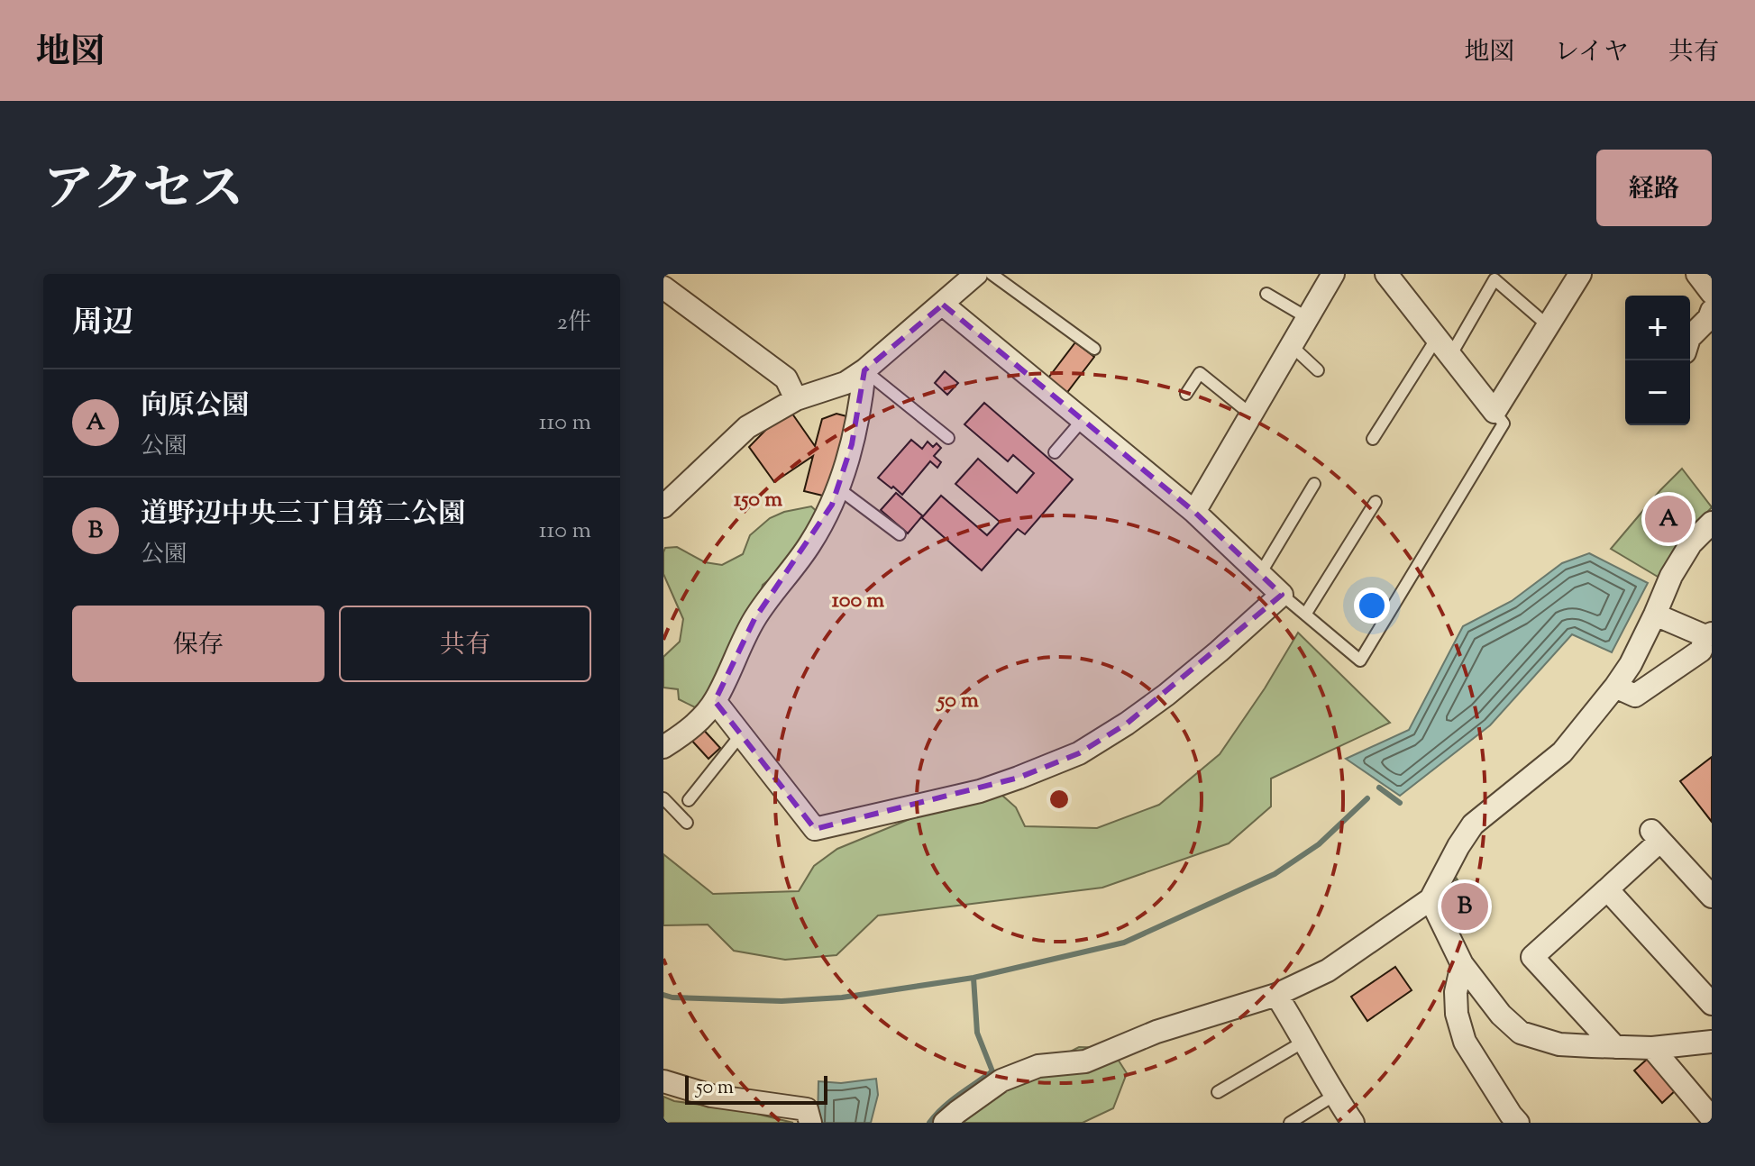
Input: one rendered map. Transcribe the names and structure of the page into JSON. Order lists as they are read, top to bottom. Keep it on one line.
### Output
{"scale_bar":"50 m","page":{"header":"地図","nav":["地図","レイヤ","共有"],"title":"アクセス","buttons":["経路",["保存","共有"]],"heading":["周辺","2件"],"map_buttons":["+","−"],"list":[{"mark":"A","name":"向原公園","note":"公園","value":"110 m"},{"mark":"B","name":"道野辺中央三丁目第二公園","note":"公園","value":"110 m"}],"pins":["A","B"],"scale":"50 m"},"rings":["150 m","100 m","50 m"]}
